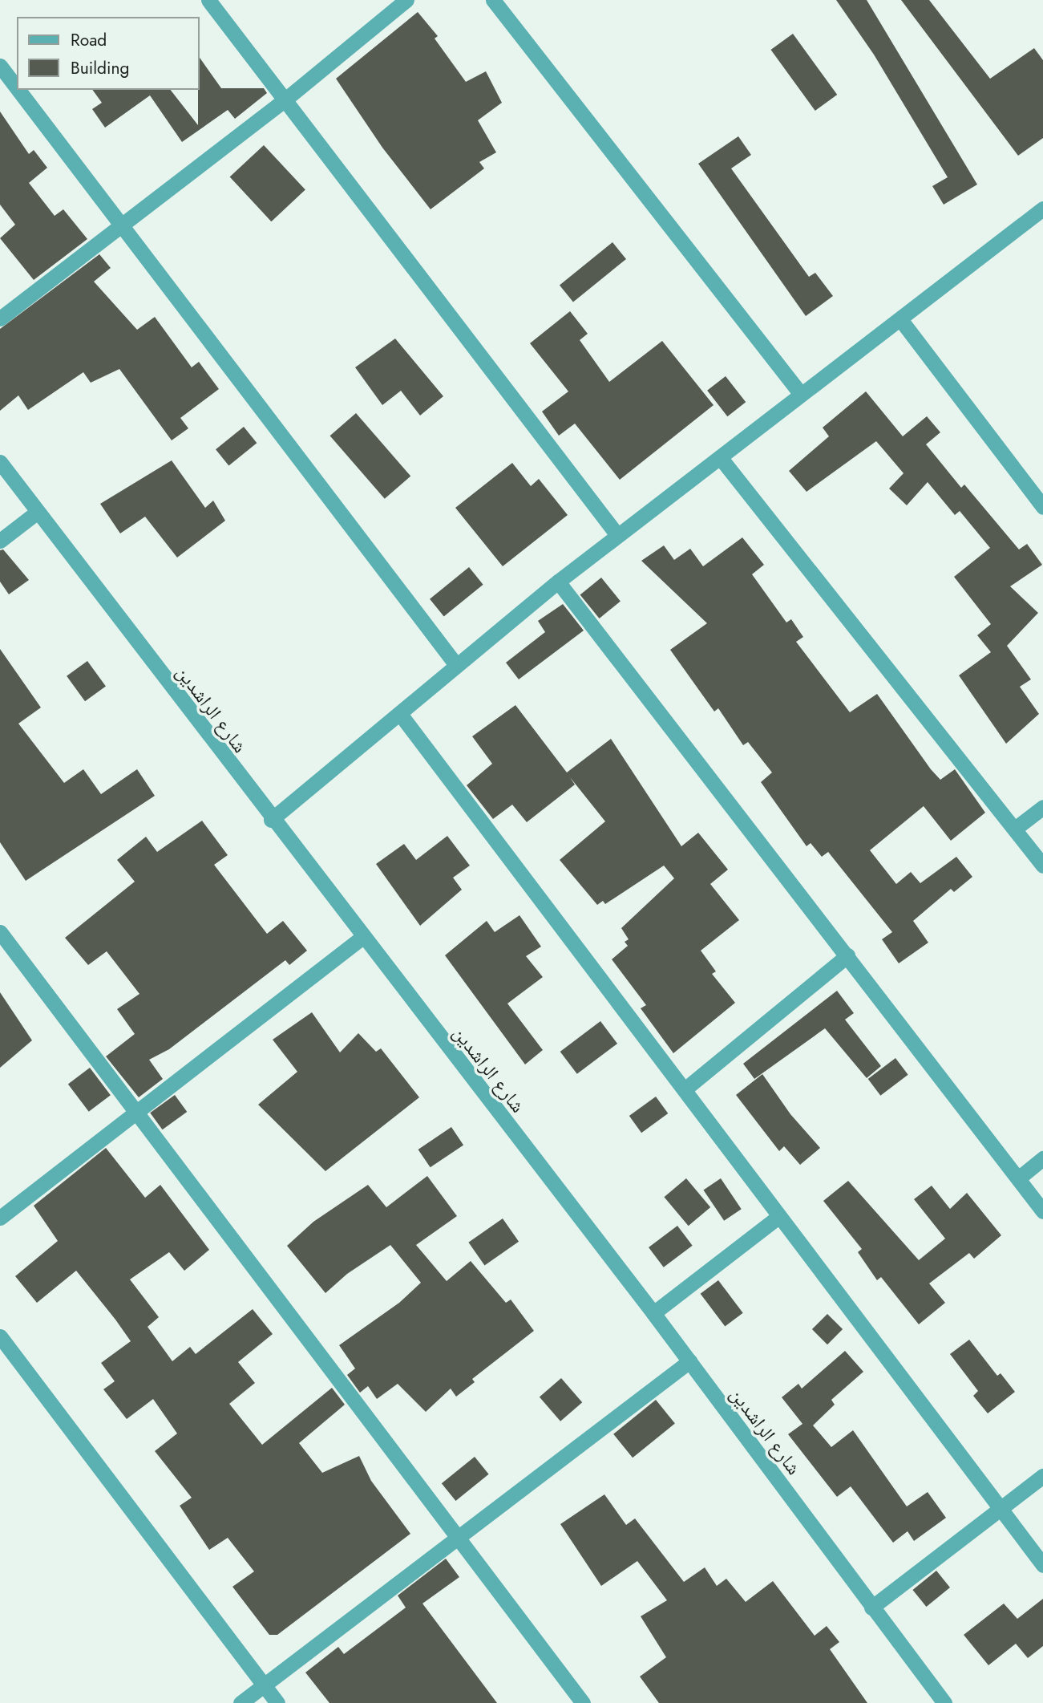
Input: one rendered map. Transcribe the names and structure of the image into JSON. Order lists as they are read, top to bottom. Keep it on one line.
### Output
{"streets":{"street":["شارع الراشدين"]},"legend":["Road","Building"]}
